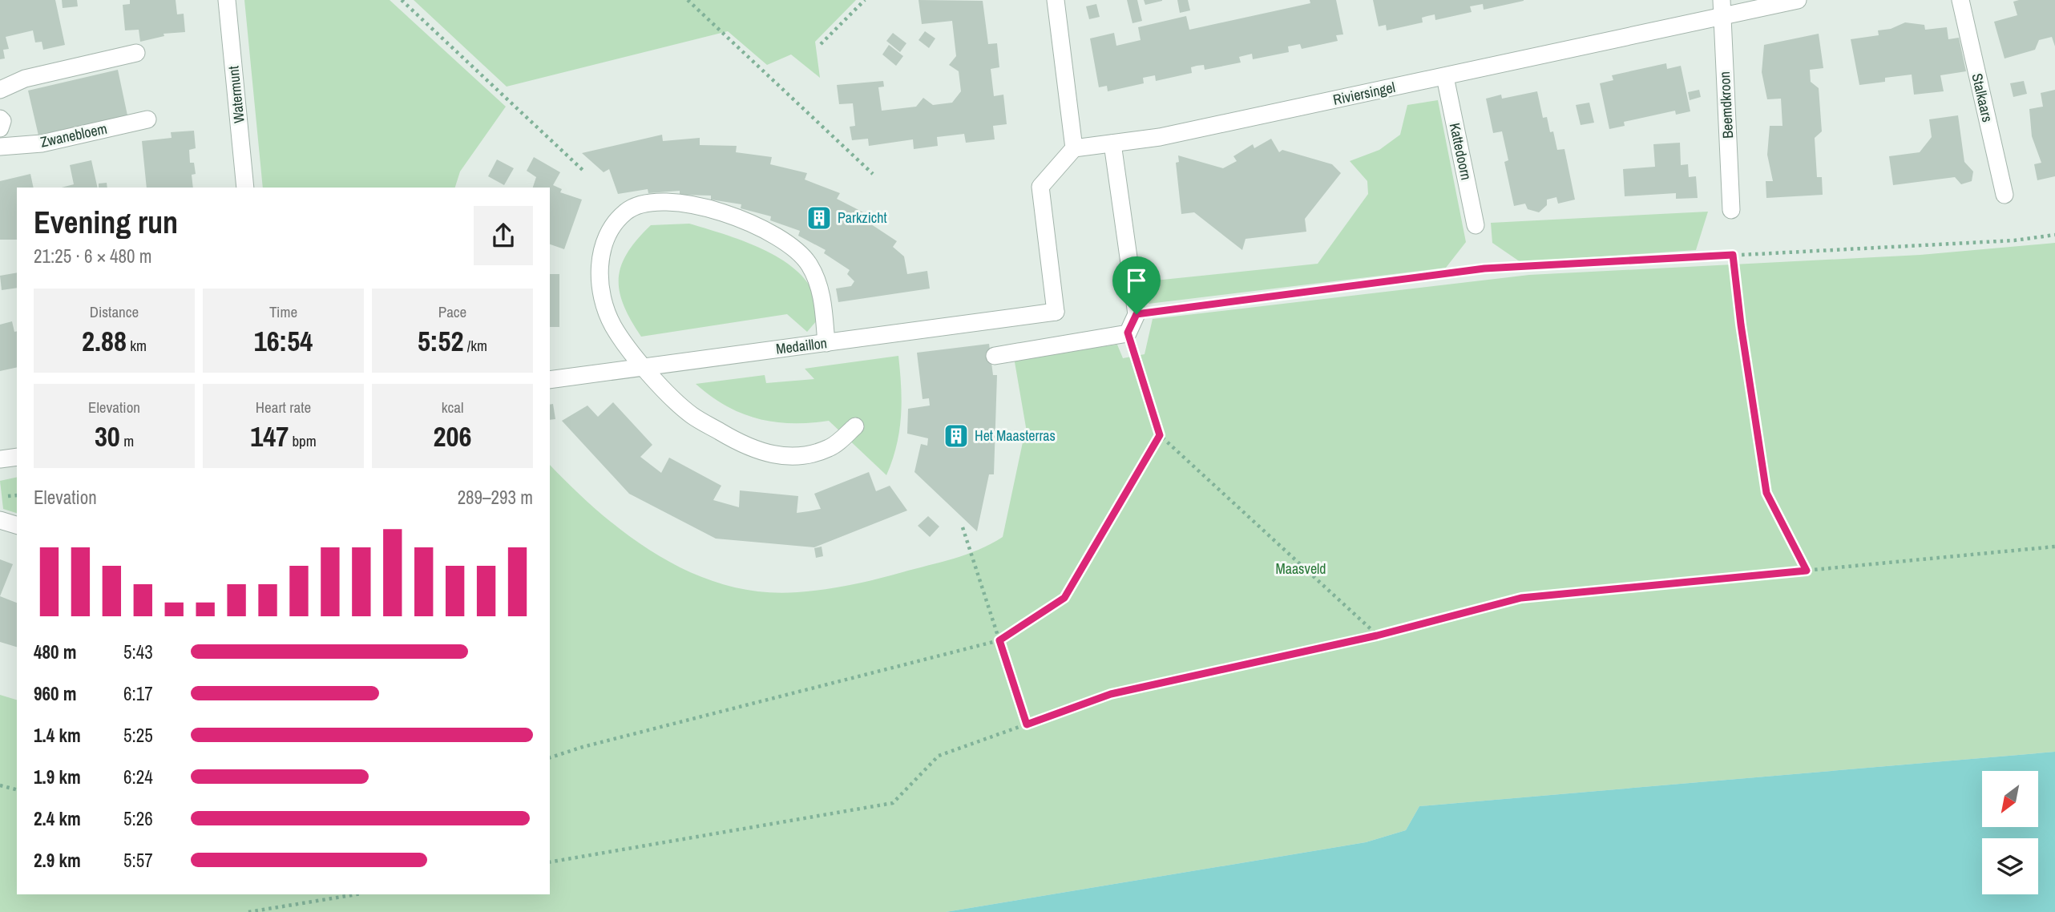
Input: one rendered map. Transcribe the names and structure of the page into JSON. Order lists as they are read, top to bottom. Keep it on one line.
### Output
{"streets":{"street":["Riviersingel","Watermunt","Stalkaars","Beemdkroon","Zwanebloem","Kattedoorn","Medaillon"]},"crossings":[["Riviersingel","Beemdkroon"],["Riviersingel","Kattedoorn"],["Riviersingel","Medaillon"]],"parks":["Maasveld"],"places":{"building":["Parkzicht","Het Maasterras"]},"north":"bottom left","page":{"heading":["Evening run","21:25 · 6 × 480 m"],"stats":[["Distance","2.88 km"],["Time","16:54"],["Pace","5:52 /km"],["Elevation","30 m"],["Heart rate","147 bpm"],["kcal","206"]],"chart":["Elevation","289–293 m"],"list":[{"name":"480 m","note":"5:43"},{"name":"960 m","note":"6:17"},{"name":"1.4 km","note":"5:25"},{"name":"1.9 km","note":"6:24"},{"name":"2.4 km","note":"5:26"},{"name":"2.9 km","note":"5:57"}]}}
